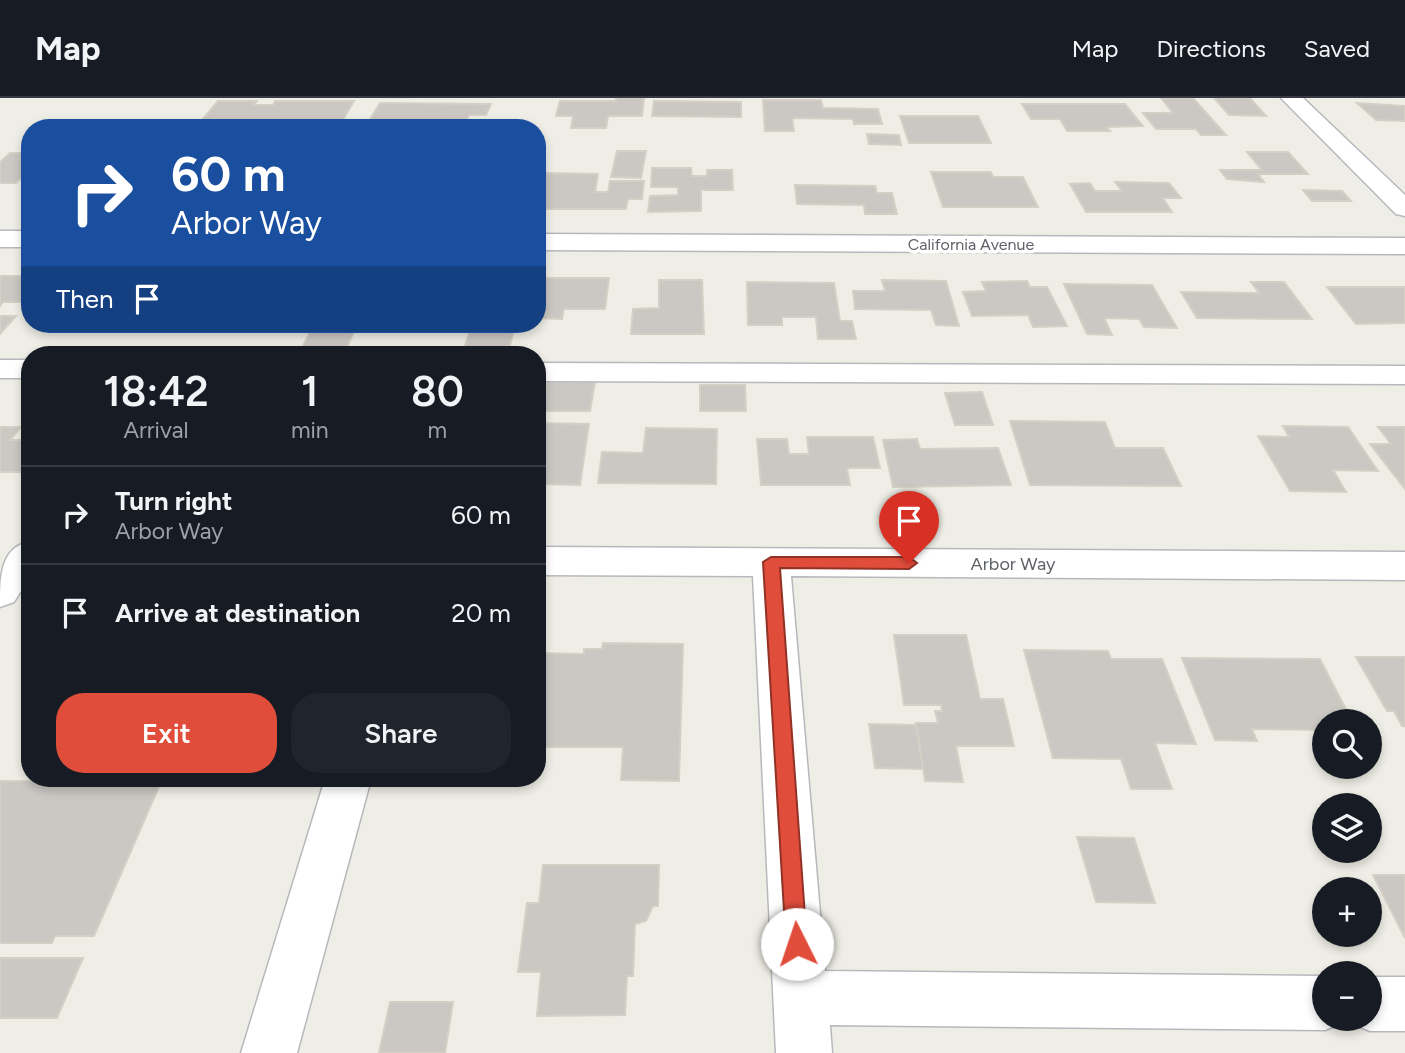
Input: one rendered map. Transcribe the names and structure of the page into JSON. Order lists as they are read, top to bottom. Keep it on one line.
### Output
{"streets":{"street":["California Avenue","Arbor Way"]},"page":{"header":"Map","nav":["Map","Directions","Saved"],"turn":["60 m","Arbor Way"],"then":"Then","eta":["18:42","Arrival","1","min","80","m"],"list":[{"name":"Turn right","note":"Arbor Way","value":"60 m"},{"name":"Arrive at destination","value":"20 m"}],"buttons":["Exit","Share"],"map_buttons":["+","−"]}}
